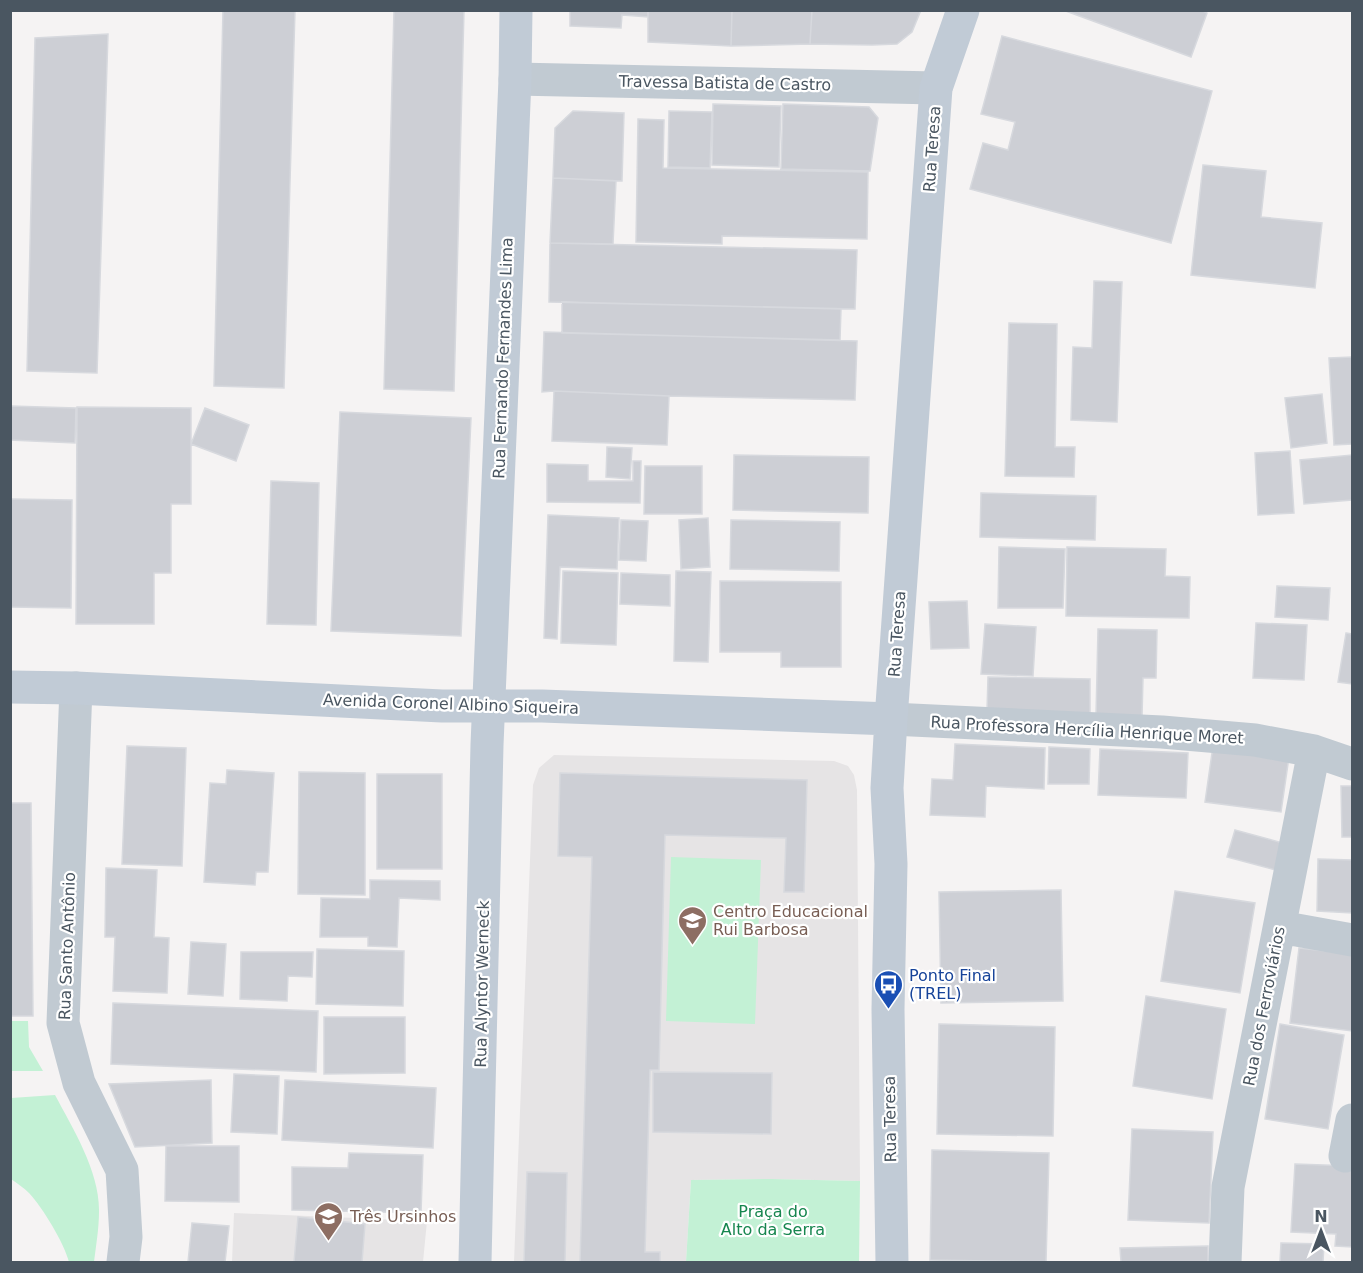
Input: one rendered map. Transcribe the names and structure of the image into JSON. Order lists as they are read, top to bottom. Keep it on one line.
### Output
{"streets":{"main road":["Rua Teresa","Rua Fernando Fernandes Lima","Avenida Coronel Albino Siqueira","Rua Alyntor Werneck"],"street":["Travessa Batista de Castro","Rua Professora Hercília Henrique Moret","Rua Santo Antônio","Rua dos Ferroviários"]},"crossings":[["Travessa Batista de Castro","Rua Teresa"],["Travessa Batista de Castro","Rua Fernando Fernandes Lima"],["Rua Teresa","Avenida Coronel Albino Siqueira"],["Rua Teresa","Rua Professora Hercília Henrique Moret"],["Rua Fernando Fernandes Lima","Avenida Coronel Albino Siqueira"],["Rua Fernando Fernandes Lima","Rua Alyntor Werneck"],["Avenida Coronel Albino Siqueira","Rua Professora Hercília Henrique Moret"],["Avenida Coronel Albino Siqueira","Rua Santo Antônio"],["Avenida Coronel Albino Siqueira","Rua Alyntor Werneck"],["Rua Professora Hercília Henrique Moret","Rua dos Ferroviários"]],"parks":["Praça do Alto da Serra"],"places":{"school or university":["Centro Educacional Rui Barbosa","Três Ursinhos"],"bus stop":["Ponto Final (TREL)"]},"north":"top"}
